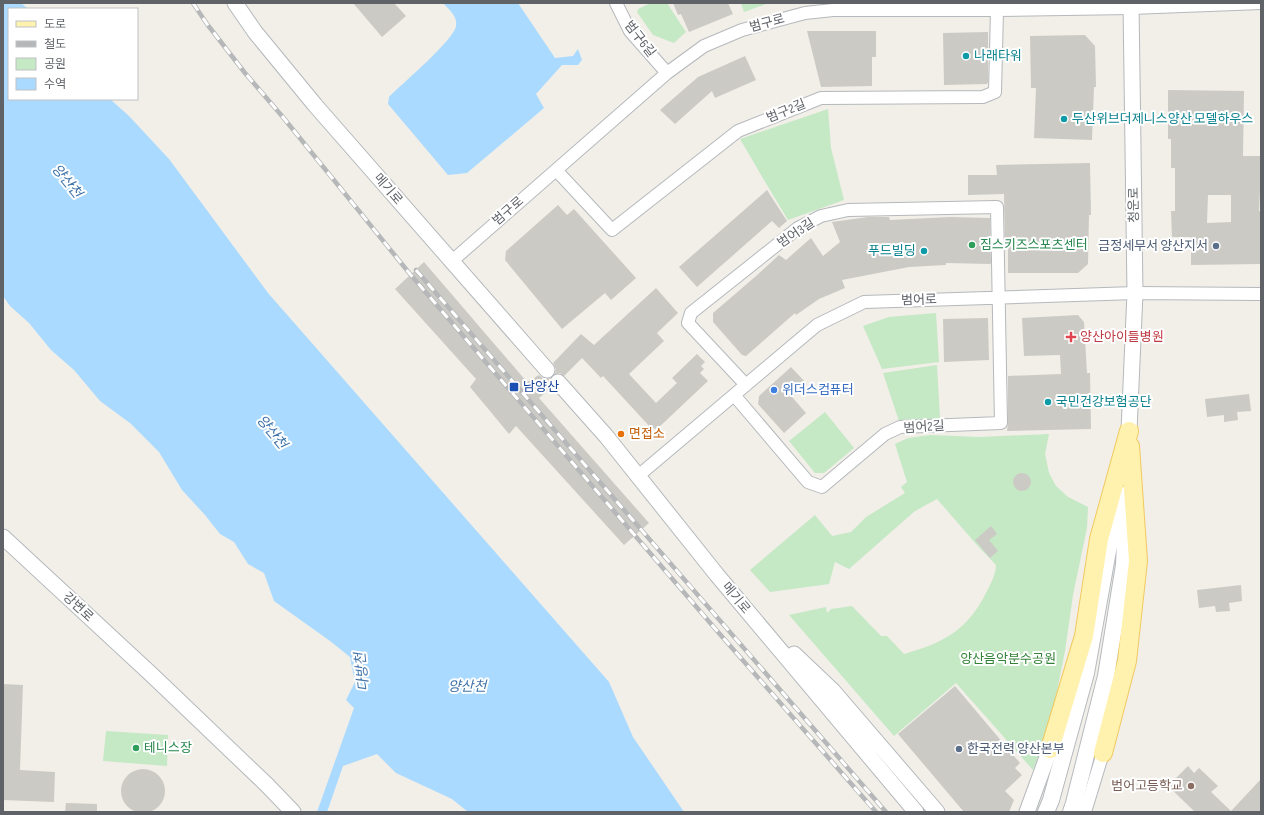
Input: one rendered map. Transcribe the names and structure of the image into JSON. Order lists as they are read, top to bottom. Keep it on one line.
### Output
{"streets":{"street":["범구로","범구6길","범구2길","메기로","청운로","범어3길","범어로","범어2길","강변로"]},"crossings":[["범구로","범구6길"],["범구로","범구2길"],["범구로","메기로"],["범구로","청운로"],["메기로","범어로"],["청운로","범어로"],["범어3길","범어로"],["범어3길","범어2길"],["범어로","범어2길"]],"water":["양산천","다방천"],"parks":["양산음악분수공원"],"places":{"other":["나래타워","두산위브더제니스양산 모델하우스","짐스키즈스포츠센터","금정세무서 양산지서","푸드빌딩","위더스컴퓨터","국민건강보험공단","면접소","테니스장","한국전력 양산본부","범어고등학교"],"health":["양산아이들병원"],"transit":["남양산"]},"legend":["도로","철도","공원","수역"]}
